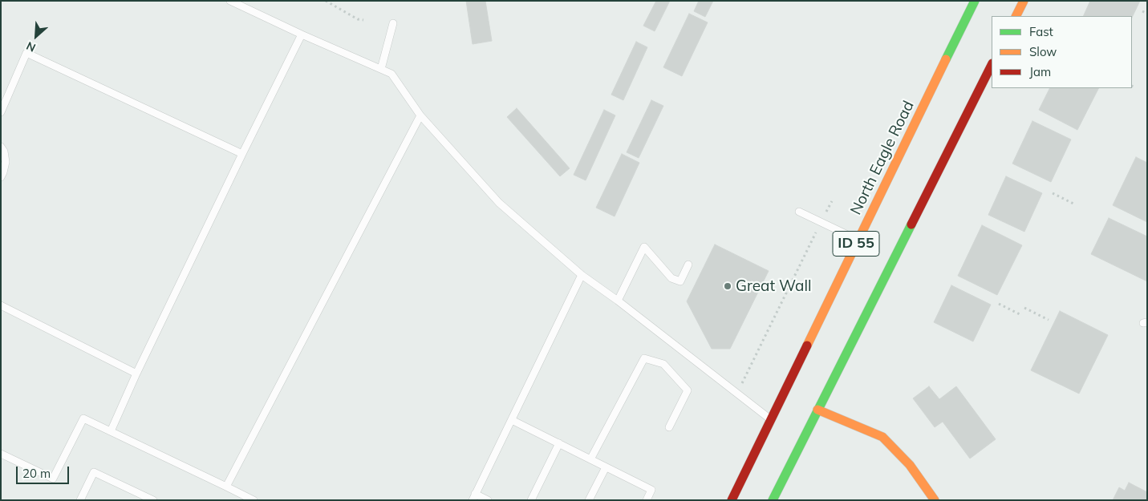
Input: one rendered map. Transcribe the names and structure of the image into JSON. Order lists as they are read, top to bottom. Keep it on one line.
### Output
{"streets":{"main road":["North Eagle Road","ID 55"]},"places":["Great Wall"],"legend":["Fast","Slow","Jam"],"scale_bar":"20 m","north":"bottom left"}
